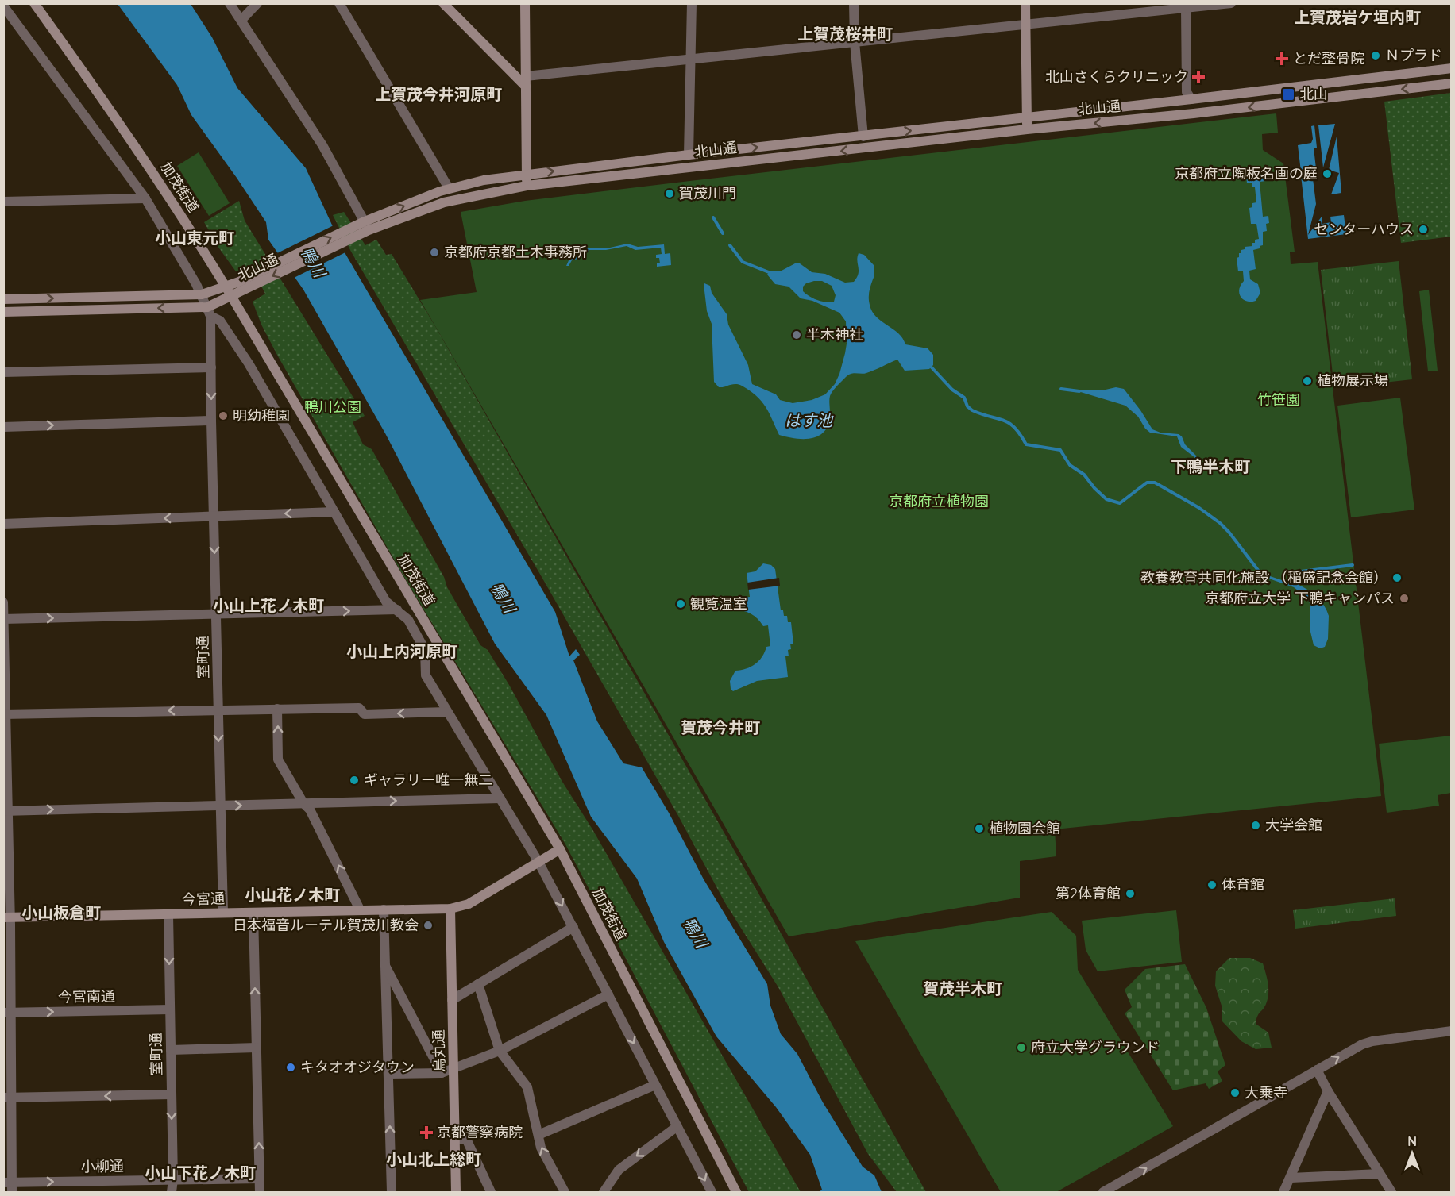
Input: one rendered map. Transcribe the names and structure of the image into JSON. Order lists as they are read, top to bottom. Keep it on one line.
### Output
{"streets":{"street":["北山通","加茂街道","室町通","今宮通","今宮南通","烏丸通","小柳通"]},"crossings":[["北山通","加茂街道"],["北山通","室町通"],["加茂街道","今宮通"],["室町通","今宮通"],["室町通","今宮南通"],["室町通","小柳通"],["今宮通","烏丸通"]],"one_way":["小柳通"],"districts":["上賀茂岩ケ垣内町","上賀茂桜井町","上賀茂今井河原町","小山東元町","下鴨半木町","小山上花ノ木町","小山上内河原町","賀茂今井町","小山花ノ木町","小山板倉町","賀茂半木町","小山北上総町","小山下花ノ木町"],"water":["鴨川","はす池"],"parks":["竹笹園","鴨川公園","京都府立植物園"],"places":{"other":["Ｎプラド","京都府立陶板名画の庭","賀茂川門","センターハウス","京都府京都土木事務所","半木神社","植物展示場","明幼稚園","教養教育共同化施設 （稲盛記念会館）","京都府立大学 下鴨キャンパス","観覧温室","ギャラリー唯一無二","大学会館","植物園会館","体育館","第2体育館","日本福音ルーテル賀茂川教会","府立大学グラウンド","キタオオジタウン","大乗寺"],"health":["とだ整骨院","北山さくらクリニック","京都警察病院"],"transit":["北山"]},"north":"top"}
